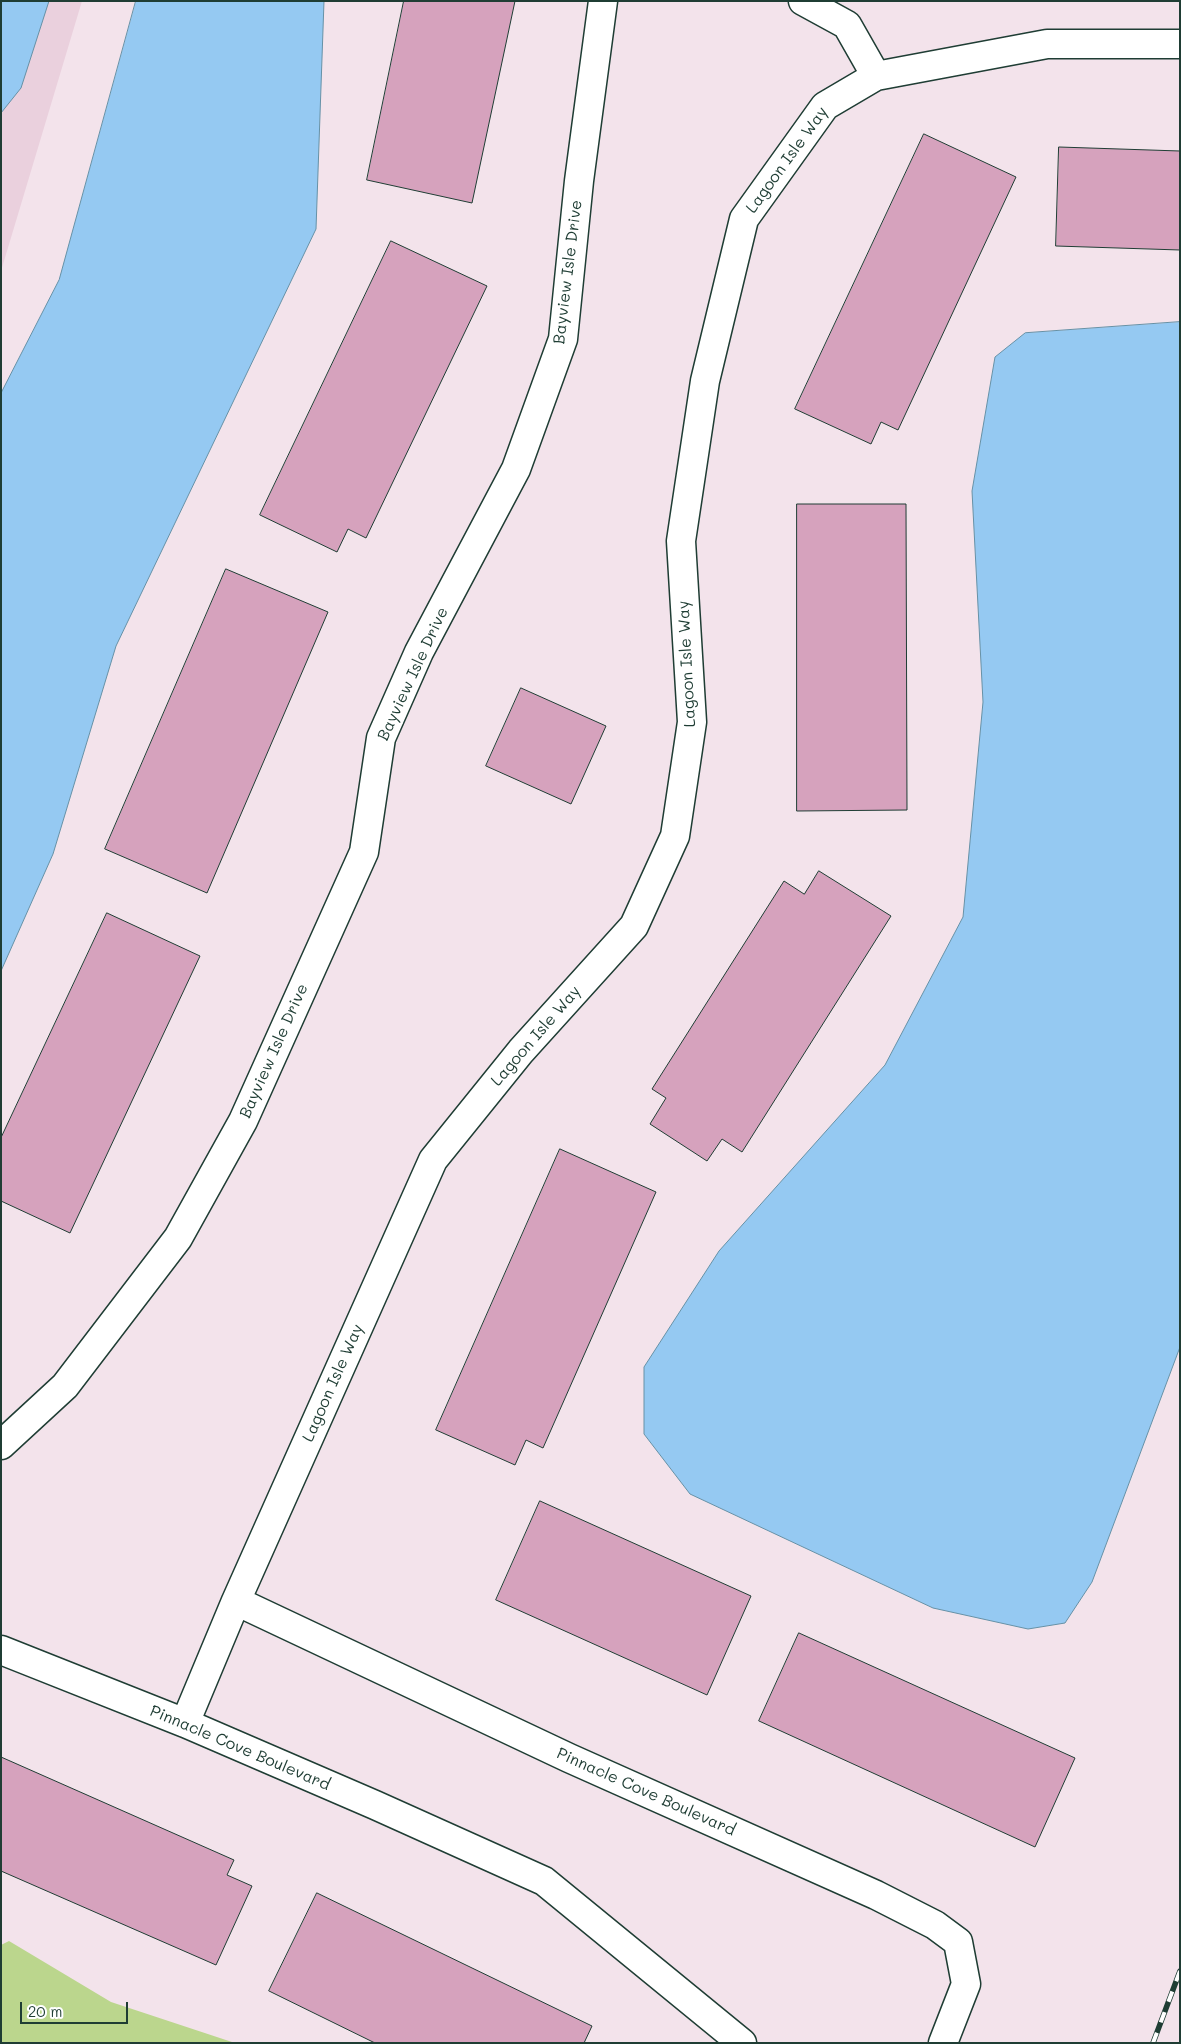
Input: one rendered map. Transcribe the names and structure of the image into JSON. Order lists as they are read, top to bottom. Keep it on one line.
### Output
{"streets":{"lane":["Lagoon Isle Way","Bayview Isle Drive","Pinnacle Cove Boulevard"]},"crossings":[["Lagoon Isle Way","Pinnacle Cove Boulevard"]],"scale_bar":"20 m"}
